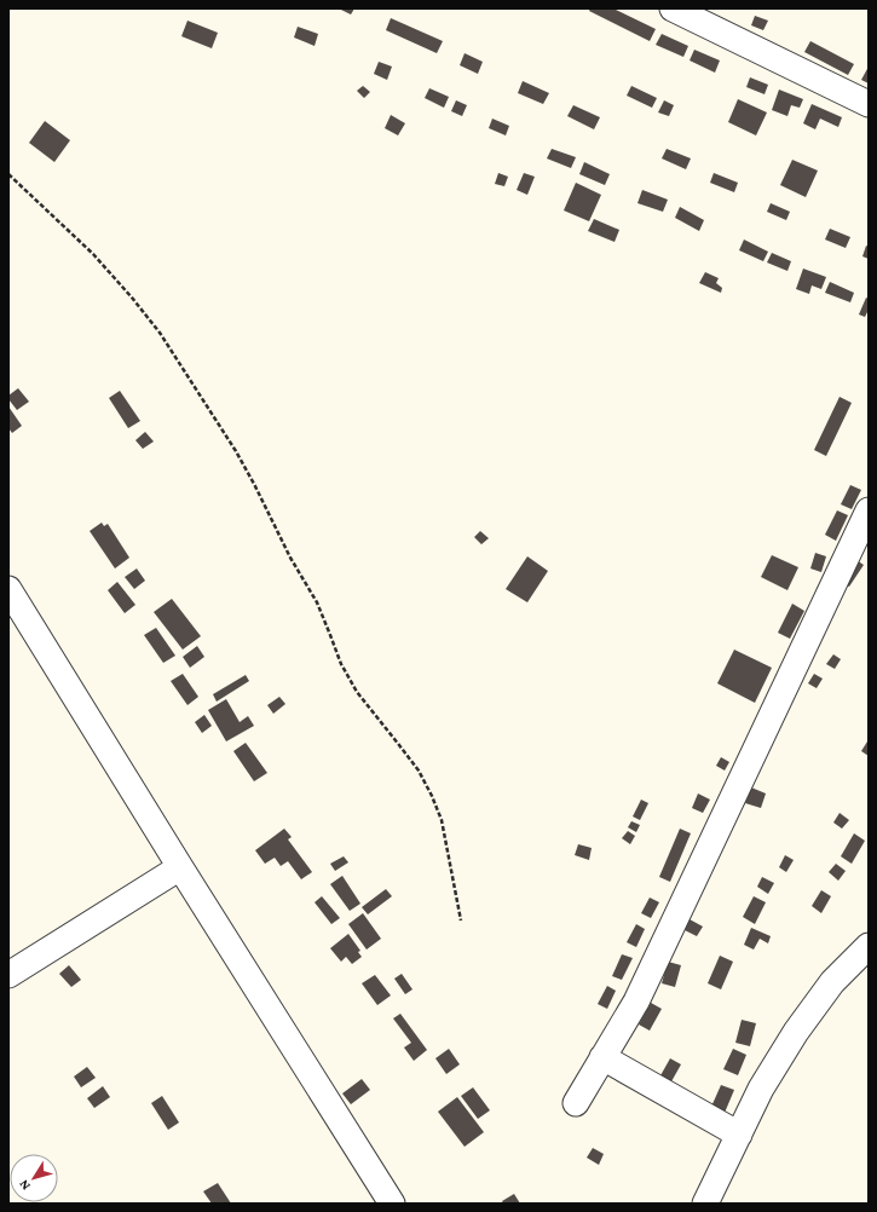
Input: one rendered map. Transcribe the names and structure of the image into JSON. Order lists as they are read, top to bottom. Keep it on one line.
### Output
{"north":"bottom left"}
